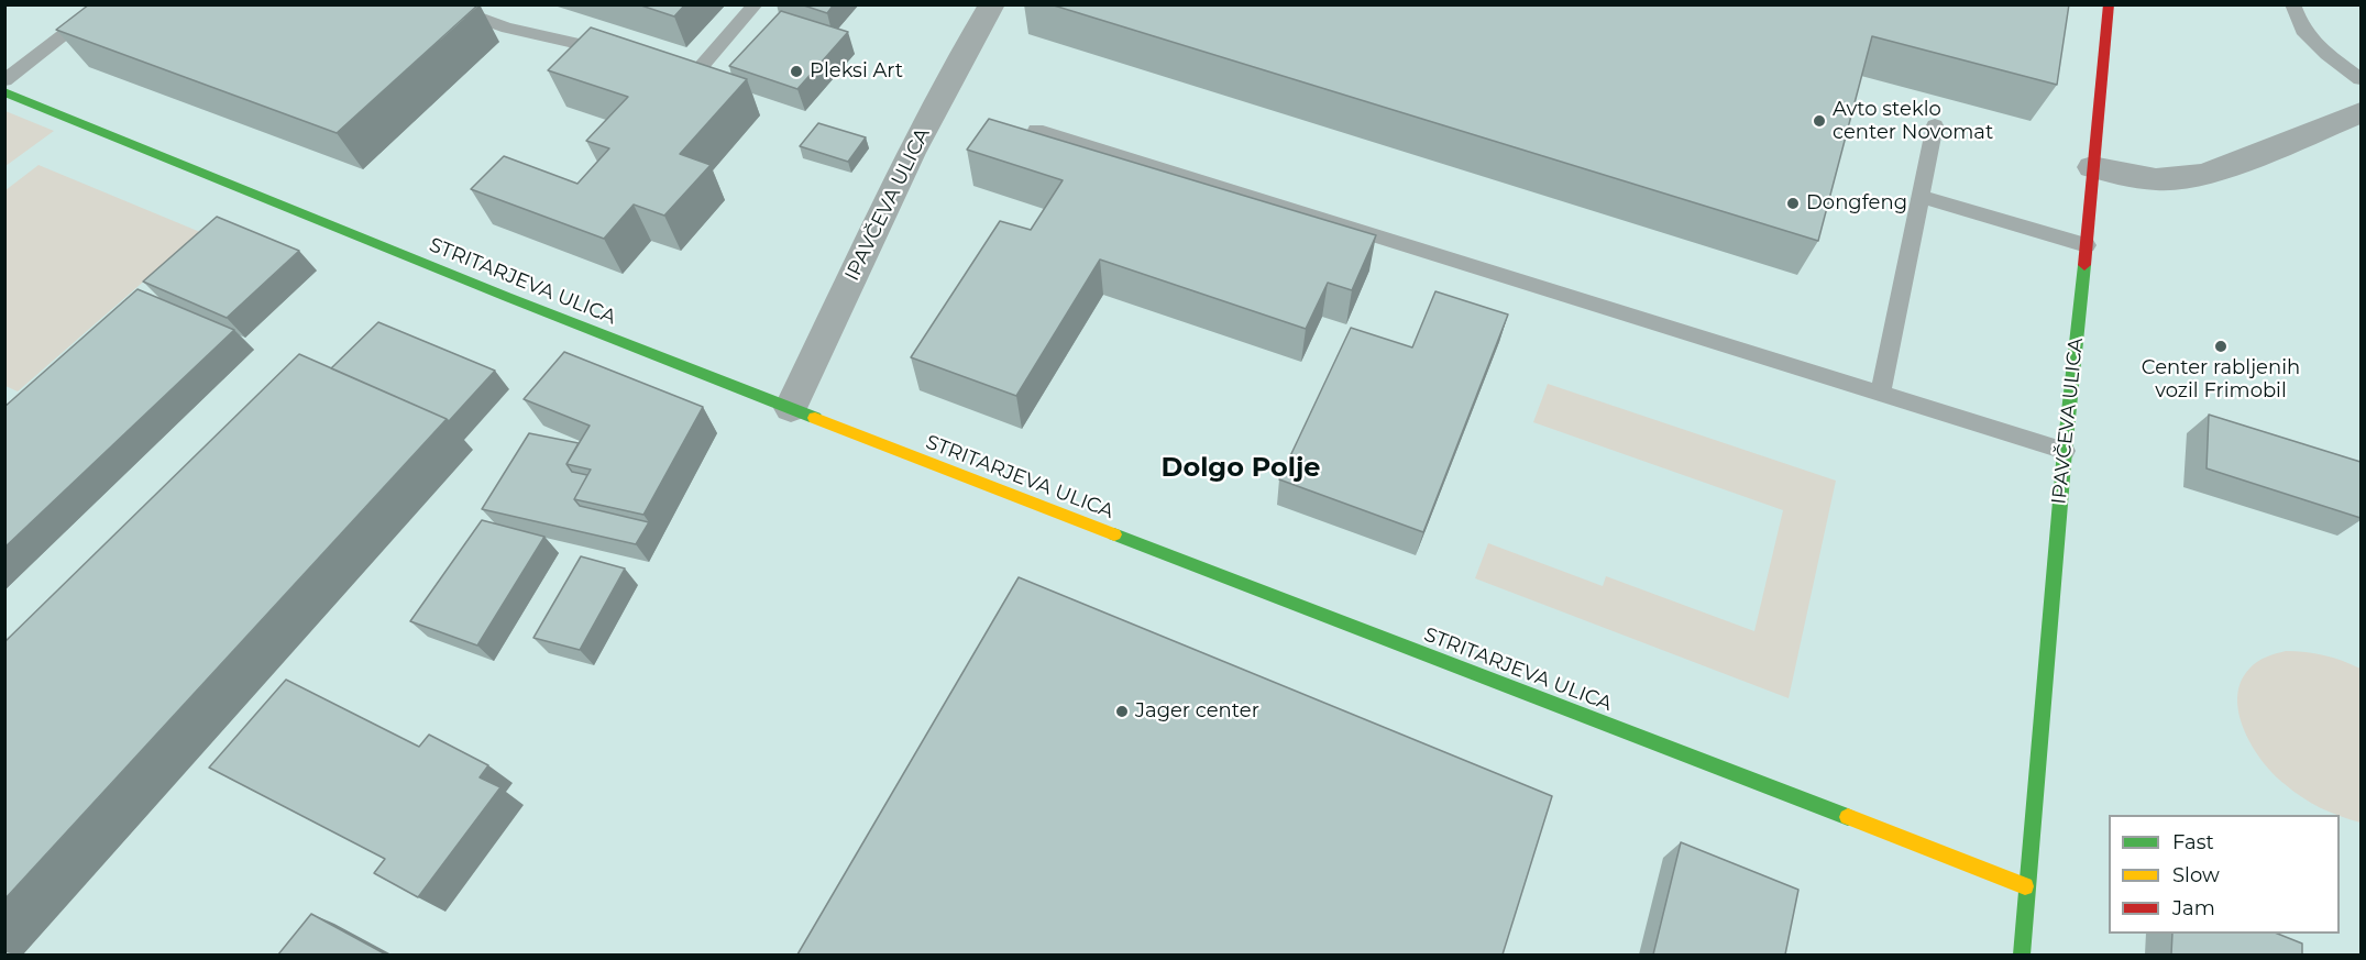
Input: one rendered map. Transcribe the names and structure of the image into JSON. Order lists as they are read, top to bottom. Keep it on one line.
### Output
{"streets":{"street":["IPAVČEVA ULICA","STRITARJEVA ULICA"]},"crossings":[["IPAVČEVA ULICA","STRITARJEVA ULICA"]],"districts":["Dolgo Polje"],"places":["Pleksi Art","Avto steklo center Novomat","Dongfeng","Center rabljenih vozil Frimobil","Jager center"],"legend":["Fast","Slow","Jam"]}
